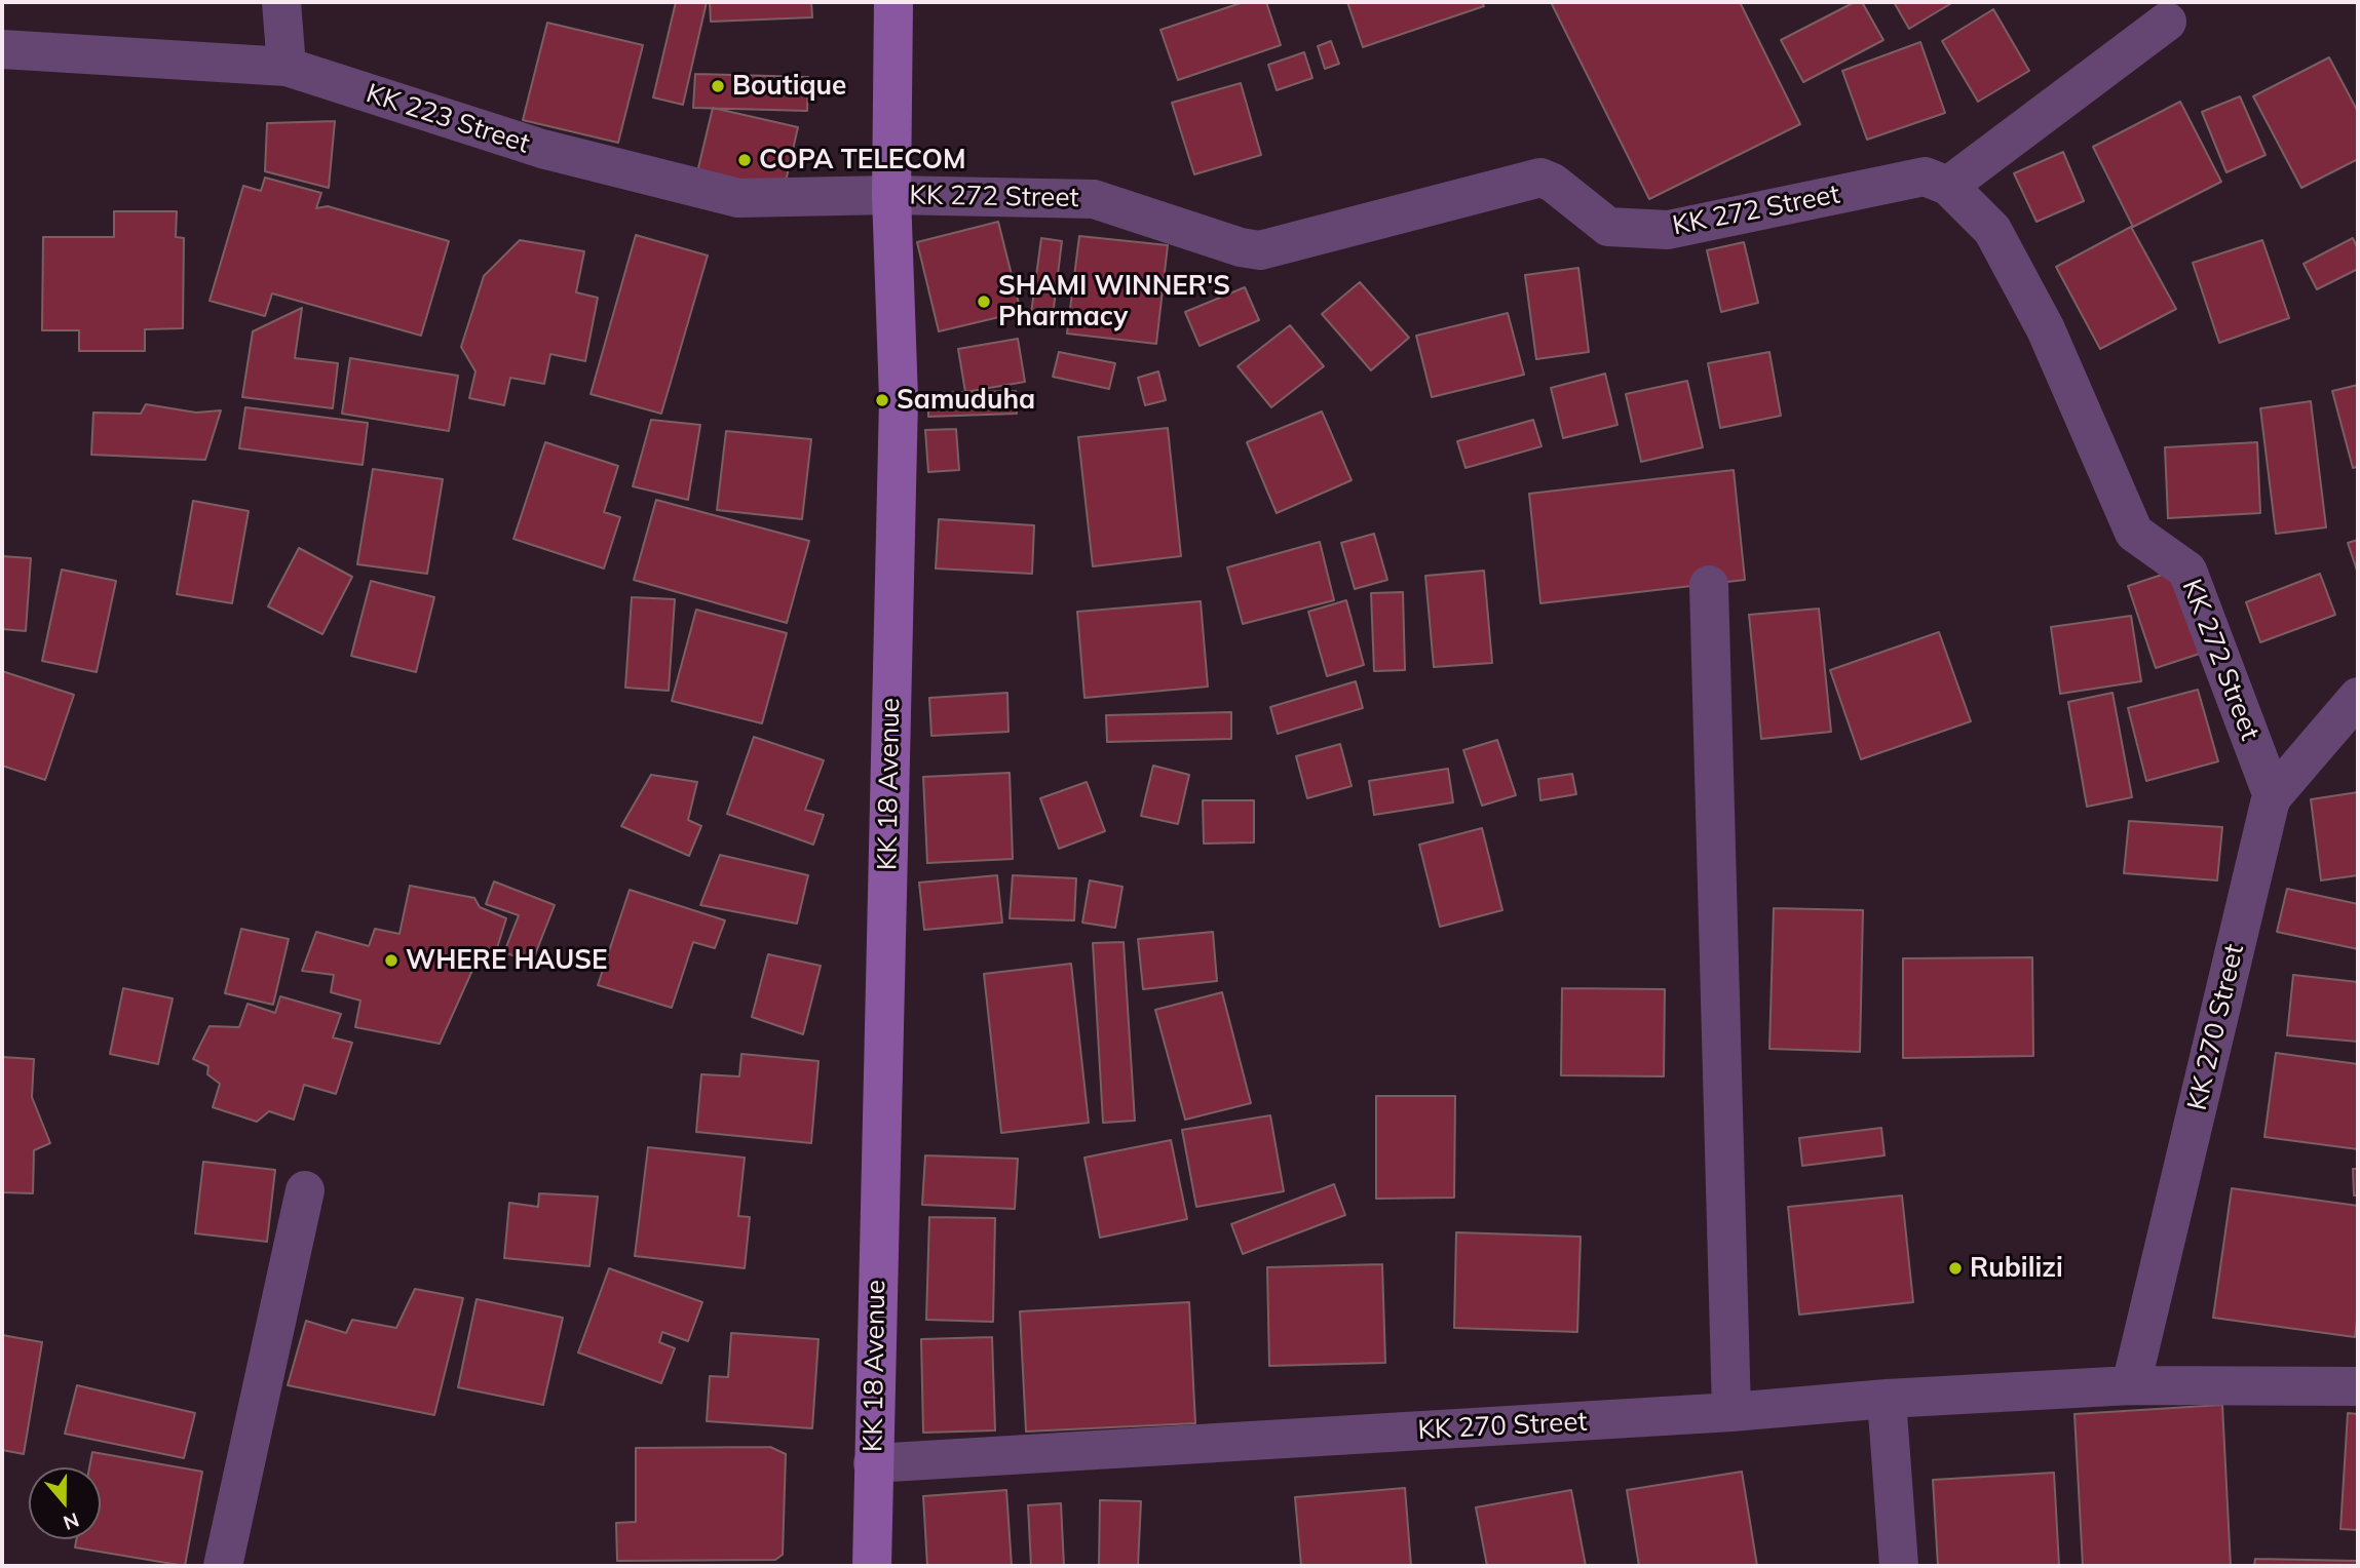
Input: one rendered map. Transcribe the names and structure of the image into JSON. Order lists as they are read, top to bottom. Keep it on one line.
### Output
{"streets":{"main road":["KK 18 Avenue"],"street":["KK 223 Street","KK 272 Street","KK 270 Street"]},"crossings":[["KK 223 Street","KK 272 Street"],["KK 223 Street","KK 18 Avenue"],["KK 272 Street","KK 18 Avenue"],["KK 272 Street","KK 270 Street"],["KK 18 Avenue","KK 270 Street"]],"places":["Boutique","COPA TELECOM","SHAMI WINNER'S Pharmacy","Samuduha","WHERE HAUSE","Rubilizi"],"north":"bottom"}
